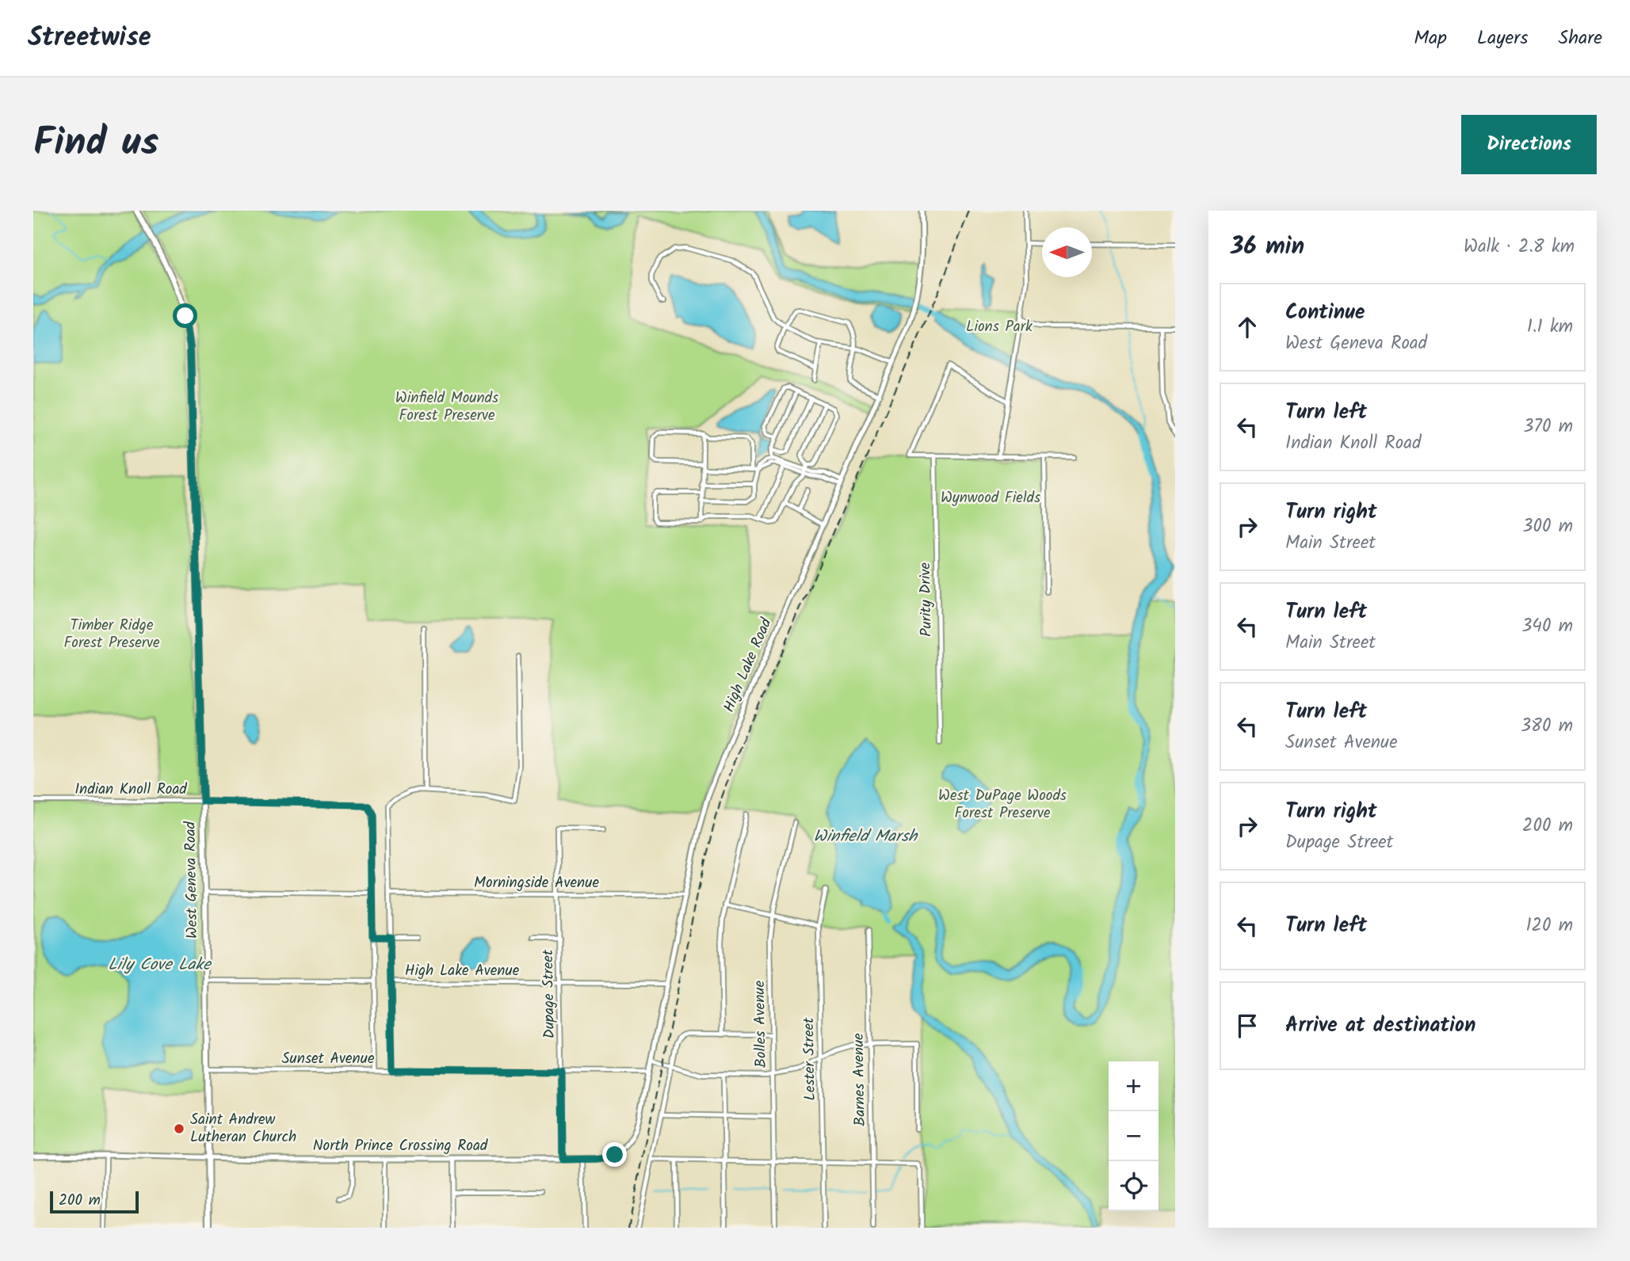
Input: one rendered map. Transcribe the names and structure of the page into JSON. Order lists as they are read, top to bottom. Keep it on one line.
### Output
{"streets":{"main road":["West Geneva Road"],"street":["Purity Drive","High Lake Road","Indian Knoll Road","Morningside Avenue","High Lake Avenue","Dupage Street","Bolles Avenue","Sunset Avenue","Lester Street","Barnes Avenue","North Prince Crossing Road"]},"crossings":[["High Lake Road","Morningside Avenue"],["High Lake Road","High Lake Avenue"],["High Lake Road","Sunset Avenue"],["High Lake Road","North Prince Crossing Road"],["Indian Knoll Road","West Geneva Road"],["West Geneva Road","Sunset Avenue"],["West Geneva Road","North Prince Crossing Road"],["Morningside Avenue","Dupage Street"],["High Lake Avenue","Dupage Street"],["Dupage Street","Sunset Avenue"],["Dupage Street","North Prince Crossing Road"]],"water":["Winfield Marsh","Lily Cove Lake"],"parks":["Lions Park","Winfield Mounds Forest Preserve","Wynwood Fields","Timber Ridge Forest Preserve","West DuPage Woods Forest Preserve"],"places":["Saint Andrew Lutheran Church"],"scale_bar":"200 m","north":"left","page":{"header":"Streetwise","nav":["Map","Layers","Share"],"title":"Find us","buttons":"Directions","heading":["36 min","Walk · 2.8 km"],"list":[["Continue","West Geneva Road","1.1 km"],["Turn left","Indian Knoll Road","370 m"],["Turn right","Main Street","300 m"],["Turn left","Main Street","340 m"],["Turn left","Sunset Avenue","380 m"],["Turn right","Dupage Street","200 m"],["Turn left","120 m"],"Arrive at destination"],"map_buttons":["+","−"],"scale":"200 m"}}
